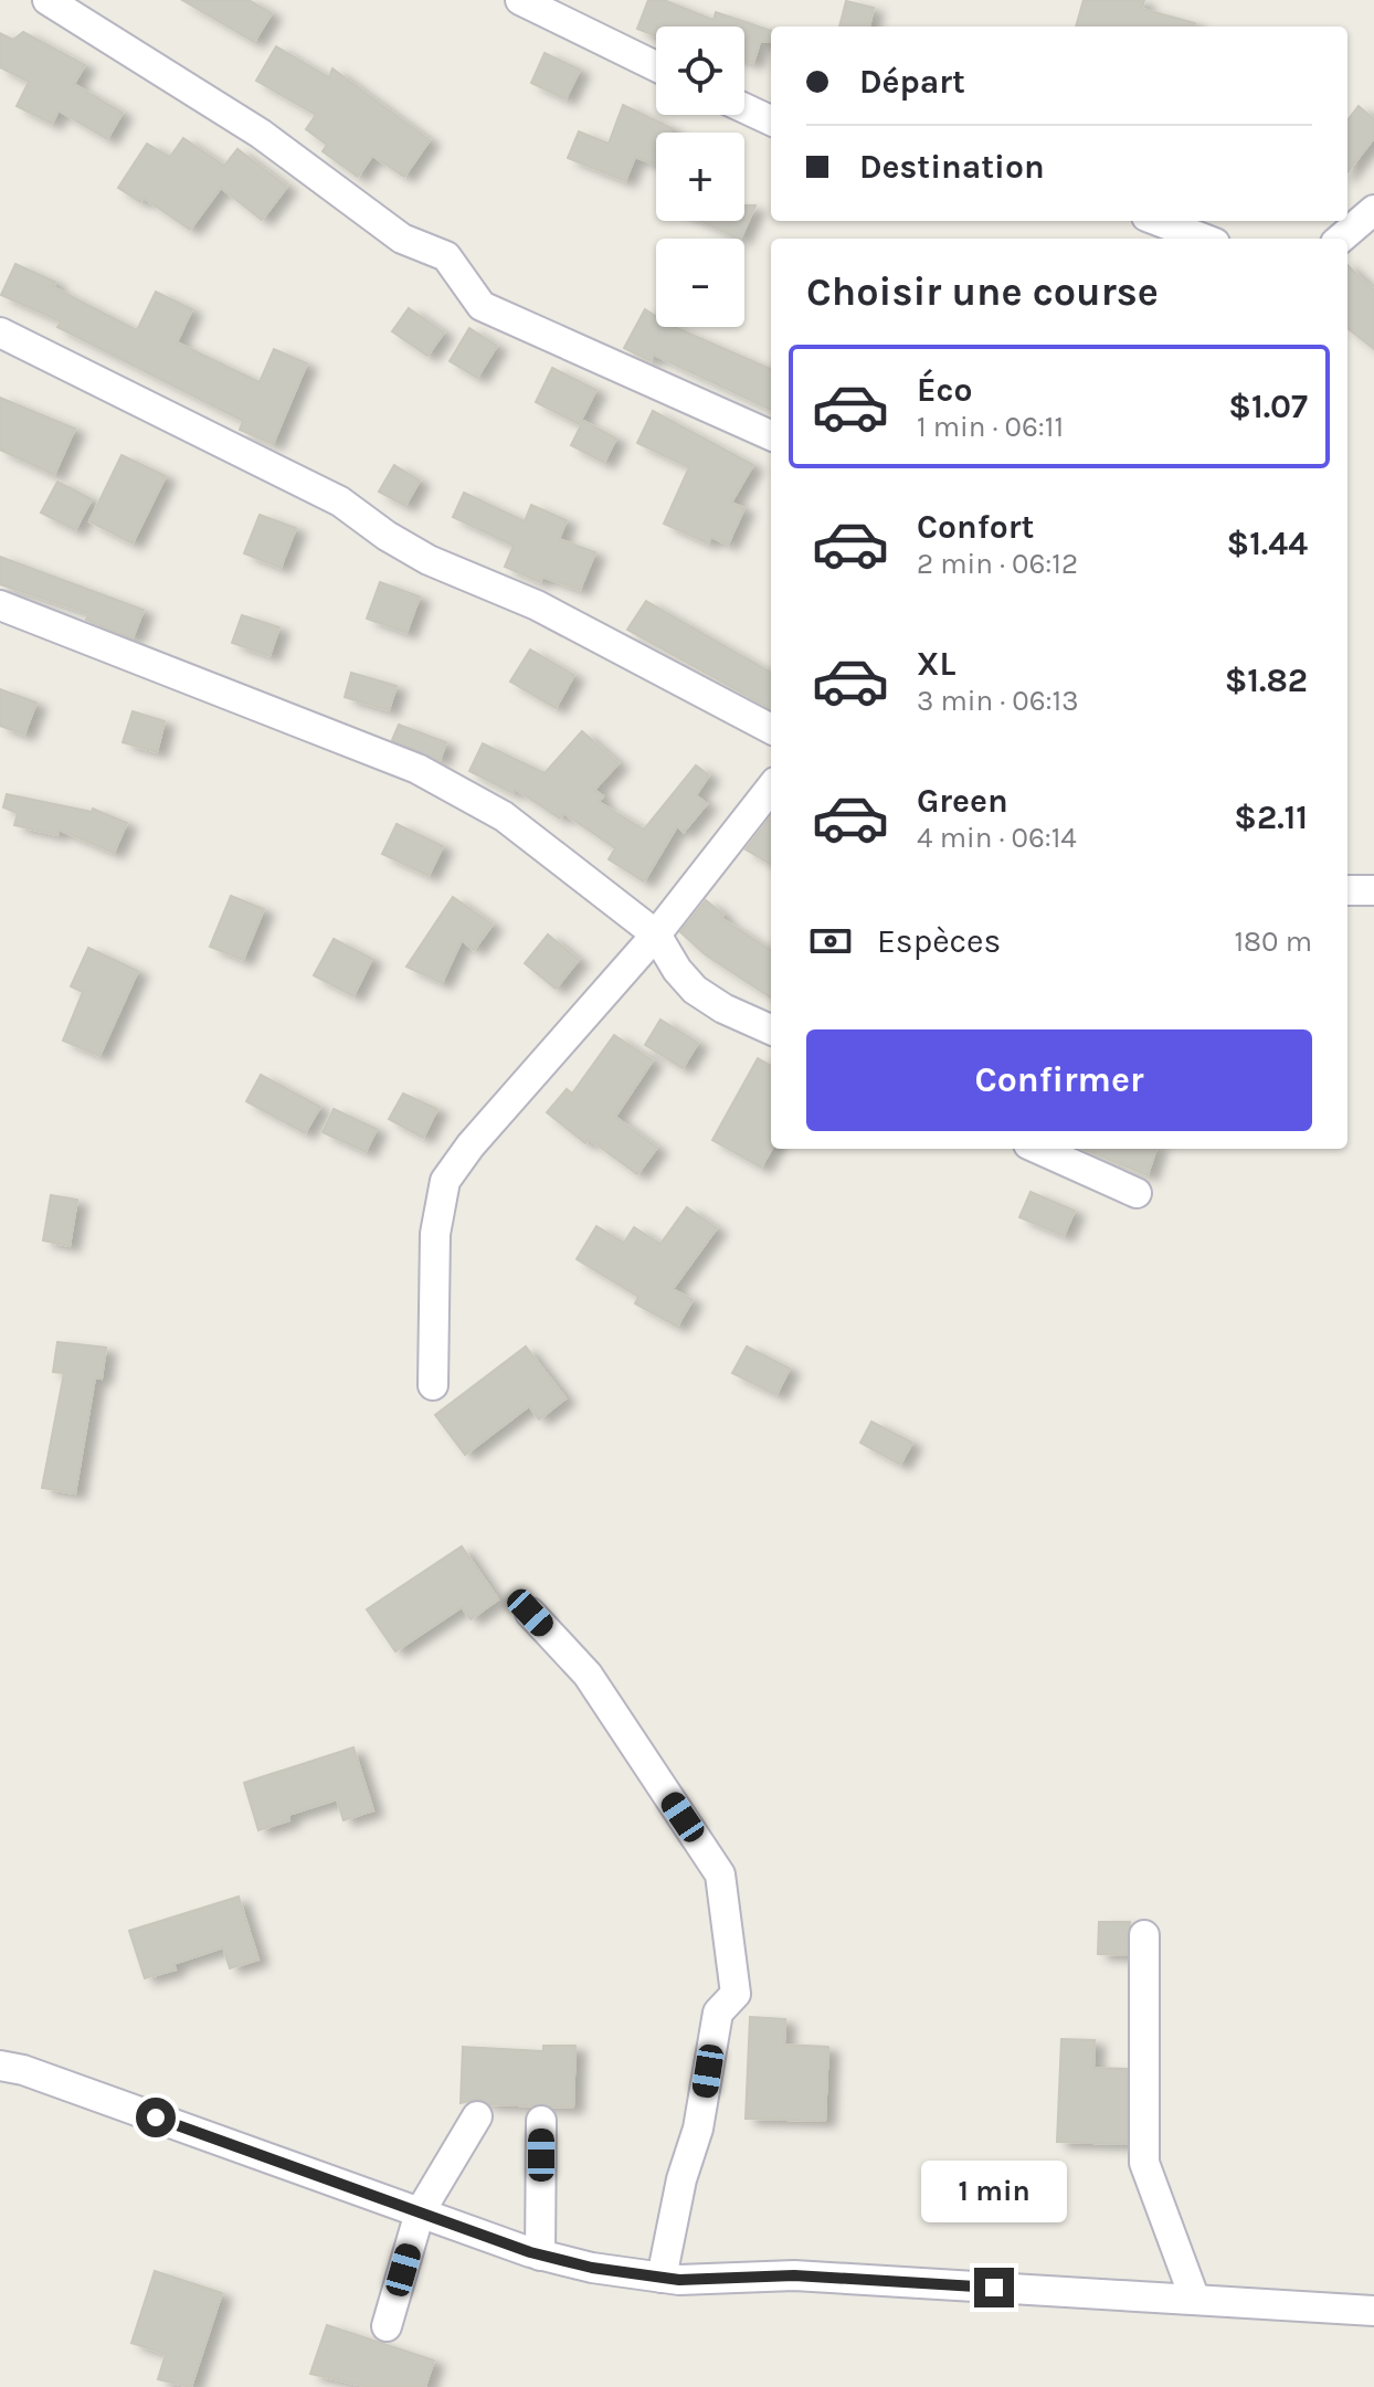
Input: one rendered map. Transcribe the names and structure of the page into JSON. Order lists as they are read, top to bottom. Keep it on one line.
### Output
{"page":{"map_buttons":["+","−"],"banner":["Départ","Destination"],"heading":"Choisir une course","list":[{"name":"Éco","note":"1 min · 06:11","value":"$1.07"},{"name":"Confort","note":"2 min · 06:12","value":"$1.44"},{"name":"XL","note":"3 min · 06:13","value":"$1.82"},{"name":"Green","note":"4 min · 06:14","value":"$2.11"}],"pay":["Espèces","180 m"],"buttons":"Confirmer","bubble":"1 min"}}
